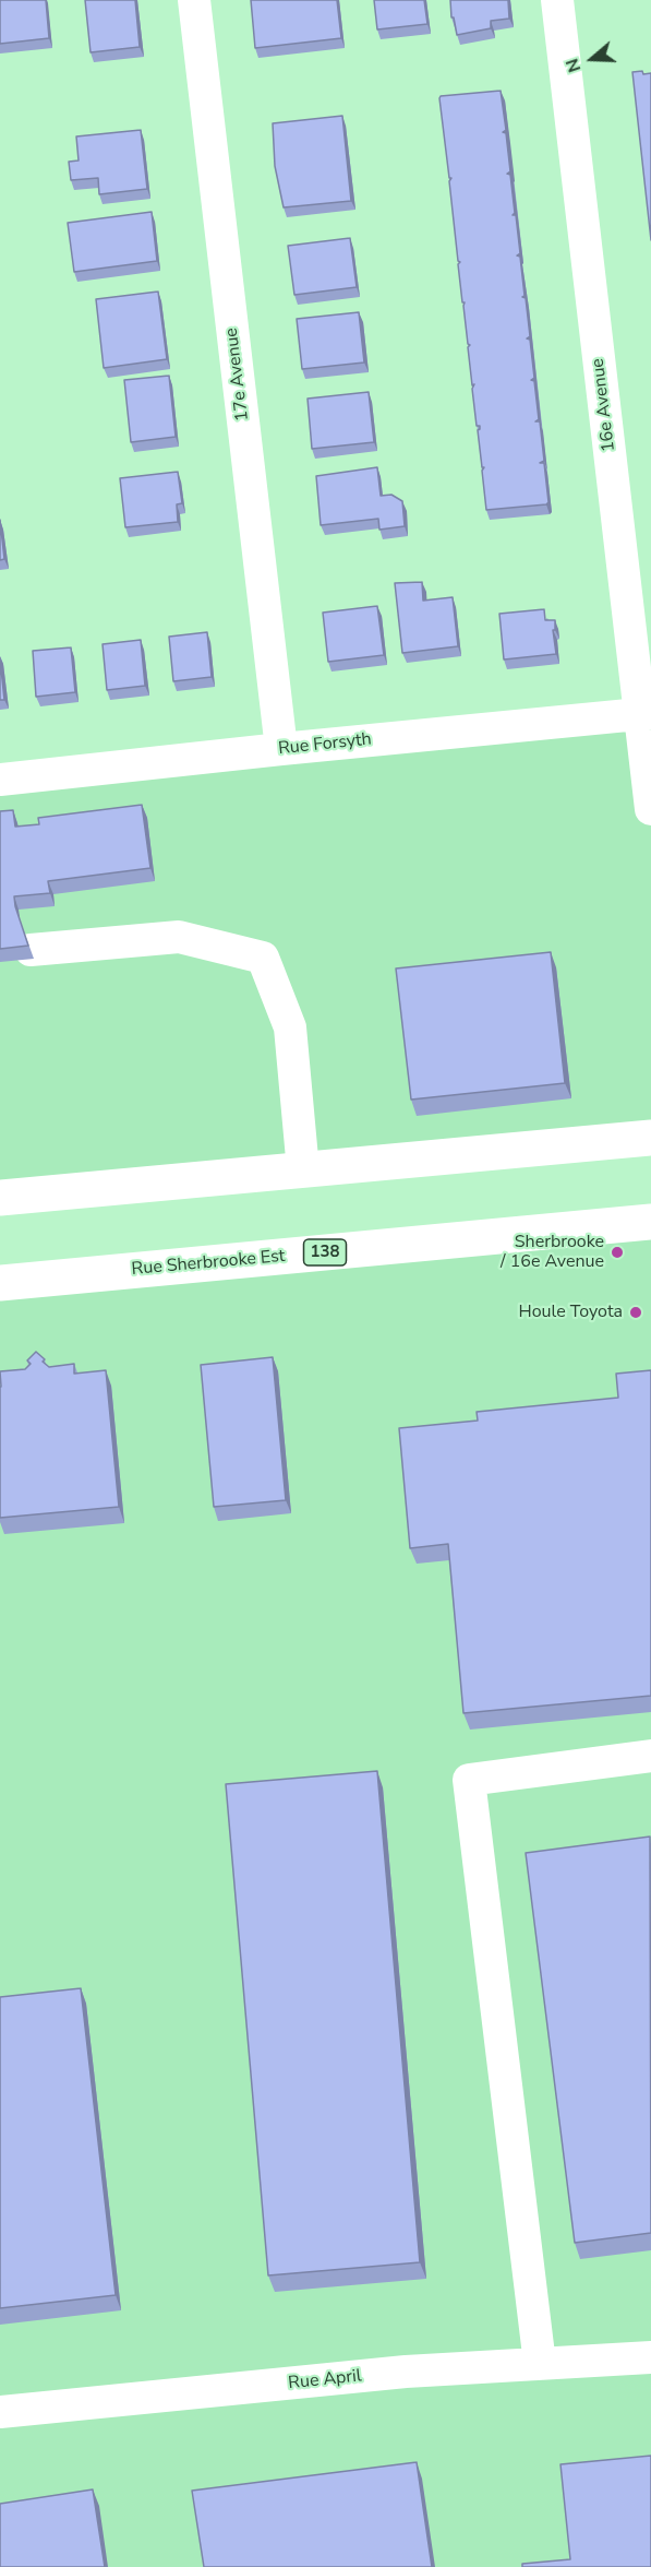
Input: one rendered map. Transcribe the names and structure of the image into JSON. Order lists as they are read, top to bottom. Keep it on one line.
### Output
{"streets":{"main road":["138","Rue Sherbrooke Est"],"street":["17e Avenue","16e Avenue","Rue Forsyth","Rue April"]},"crossings":[["17e Avenue","Rue Forsyth"],["16e Avenue","Rue Forsyth"]],"places":["Sherbrooke / 16e Avenue","Houle Toyota"],"north":"left"}
